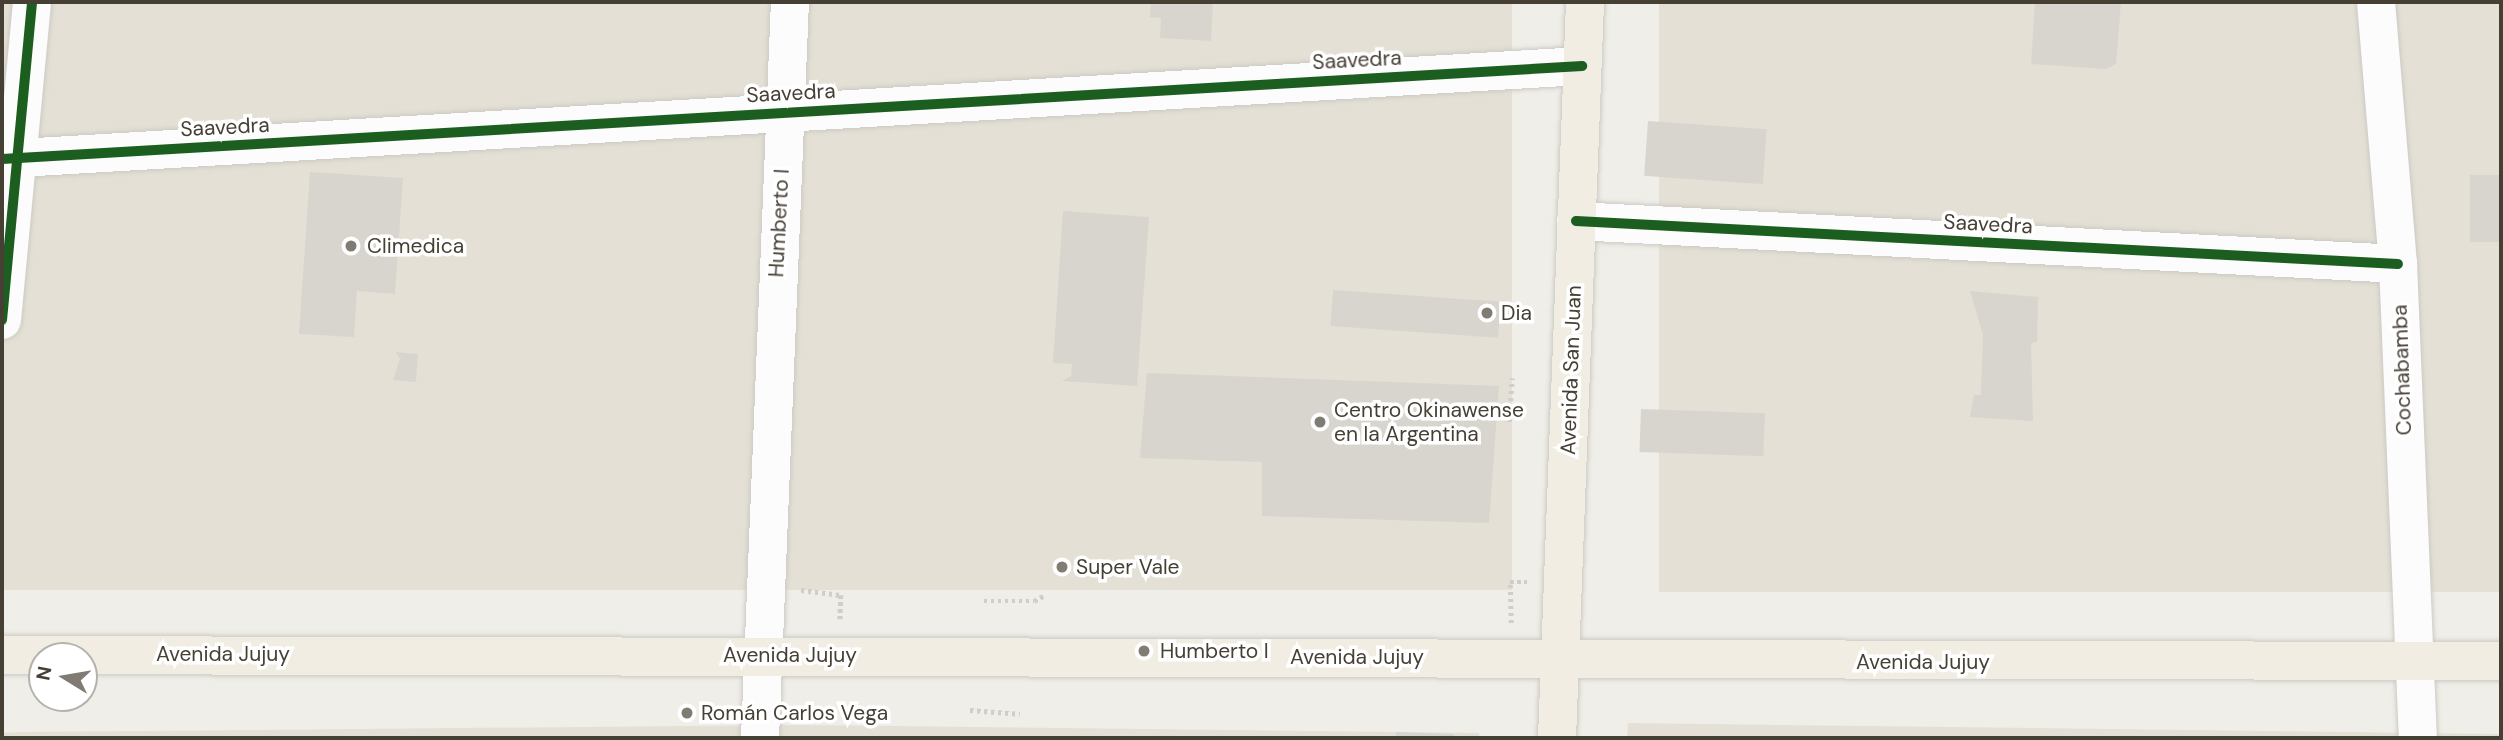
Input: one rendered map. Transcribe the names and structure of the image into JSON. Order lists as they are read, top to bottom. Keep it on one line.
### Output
{"streets":{"main road":["Avenida San Juan","Avenida Jujuy"],"street":["Saavedra","Humberto I","Cochabamba"]},"crossings":[["Saavedra","Humberto I"],["Saavedra","Avenida San Juan"],["Saavedra","Cochabamba"],["Humberto I","Avenida Jujuy"],["Avenida San Juan","Avenida Jujuy"],["Cochabamba","Avenida Jujuy"]],"places":["Climedica","Dia","Centro Okinawense en la Argentina","Super Vale","Humberto I","Román Carlos Vega"],"north":"left"}
